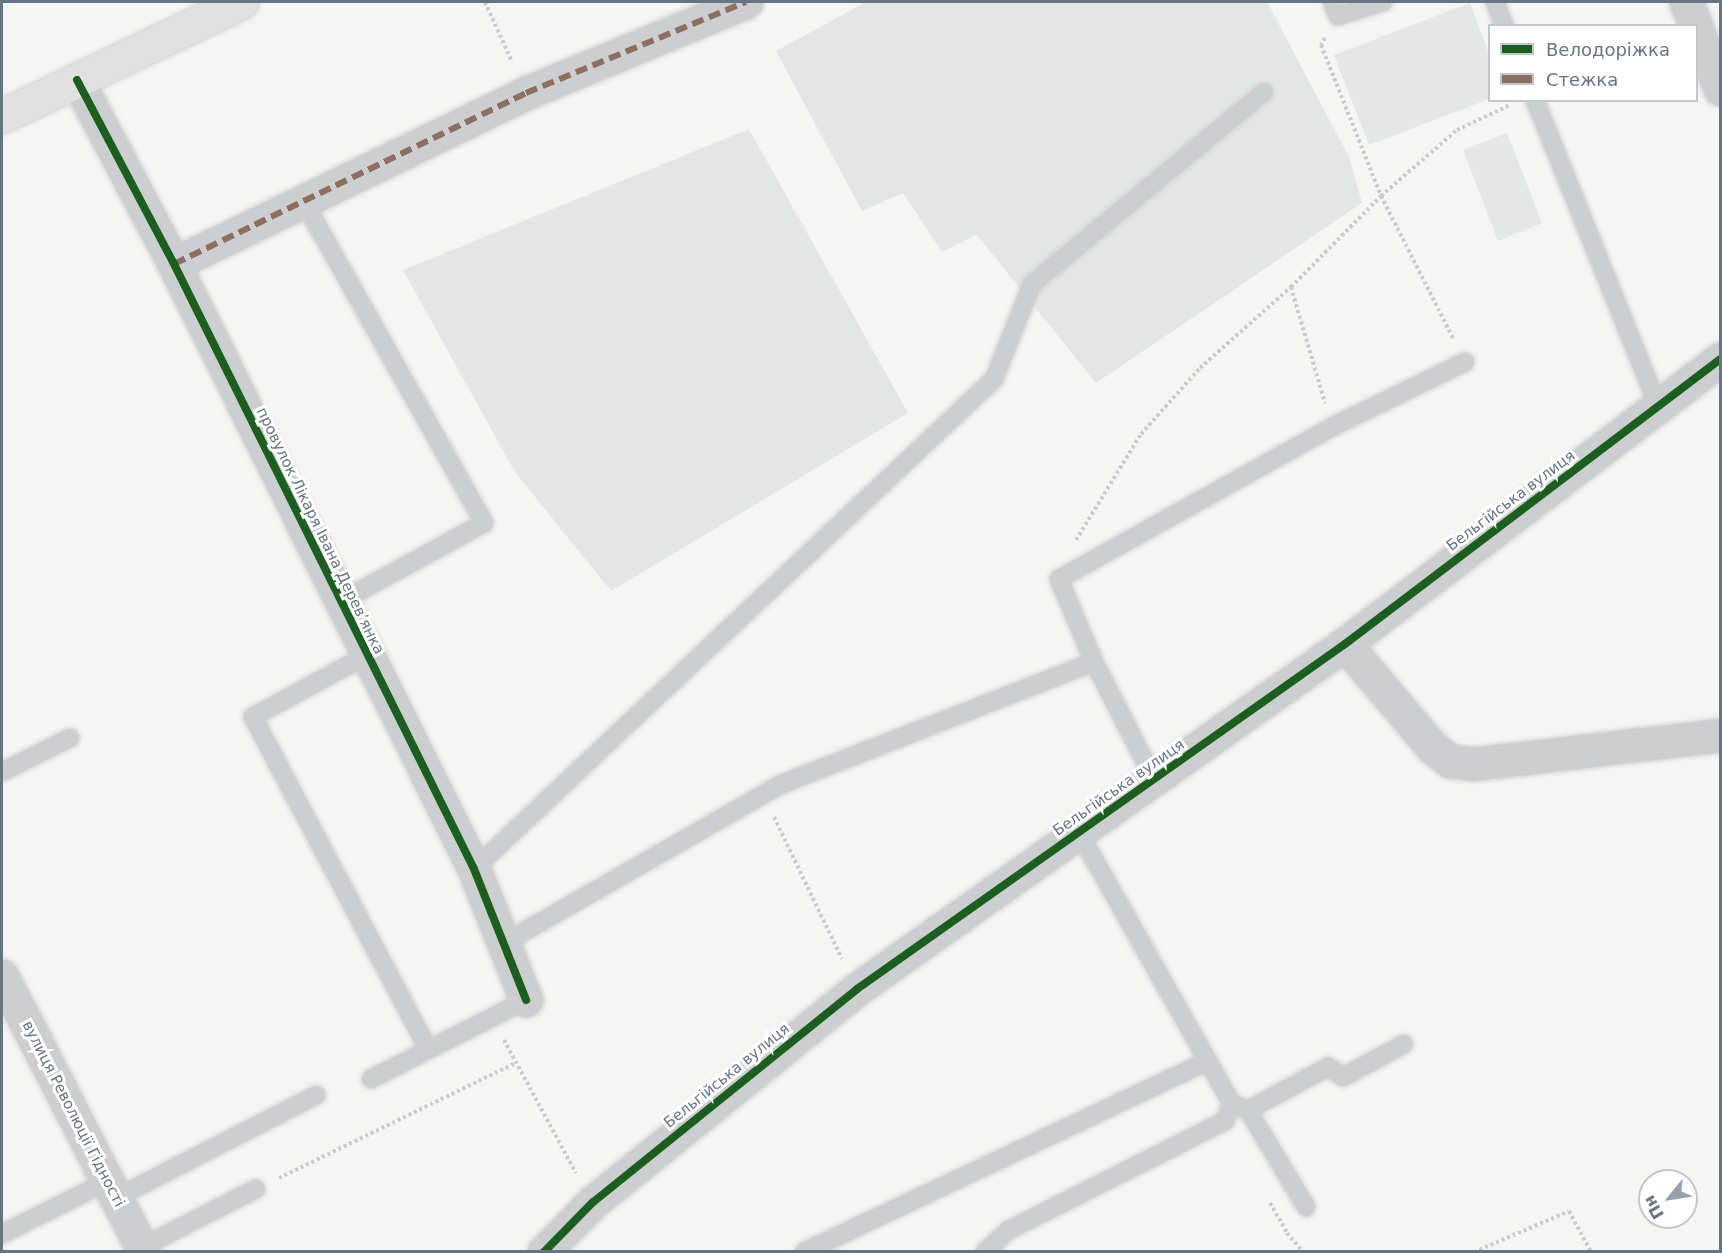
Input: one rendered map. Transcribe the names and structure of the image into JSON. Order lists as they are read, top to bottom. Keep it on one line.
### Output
{"streets":{"street":["Бельгійська вулиця","провулок Лікаря Івана Деревʼянка","вулиця Революції Гідності"]},"legend":["Велодоріжка","Стежка"],"north":"bottom left"}
